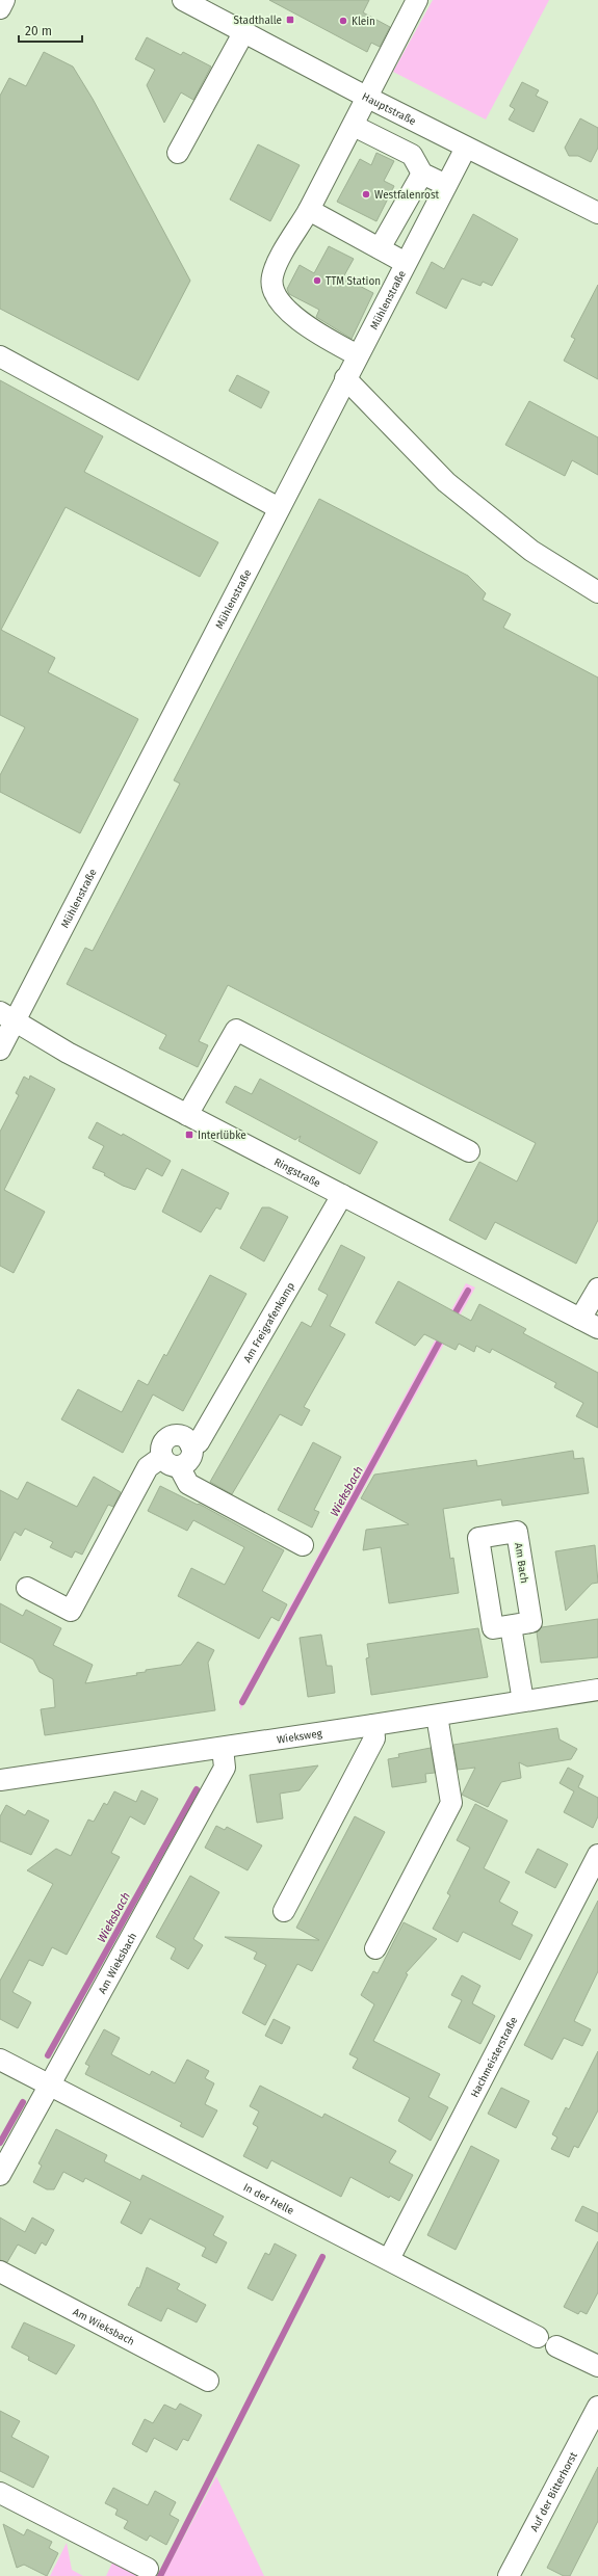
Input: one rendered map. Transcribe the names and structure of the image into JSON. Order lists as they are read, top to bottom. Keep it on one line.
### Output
{"streets":{"street":["Hauptstraße","Mühlenstraße","Ringstraße","Am Freigrafenkamp","Am Bach","Wieksweg","Am Wieksbach","Hachmeisterstraße","In der Helle","Auf der Bitterhorst"]},"crossings":[["Hauptstraße","Mühlenstraße"],["Mühlenstraße","Ringstraße"],["Ringstraße","Am Freigrafenkamp"],["Wieksweg","Am Wieksbach"],["Am Wieksbach","In der Helle"],["Hachmeisterstraße","In der Helle"]],"water":["Wieksbach"],"places":{"transit":["Stadthalle","Interlübke"],"other":["Klein","Westfalenrost","TTM Station"]},"scale_bar":"20 m"}
